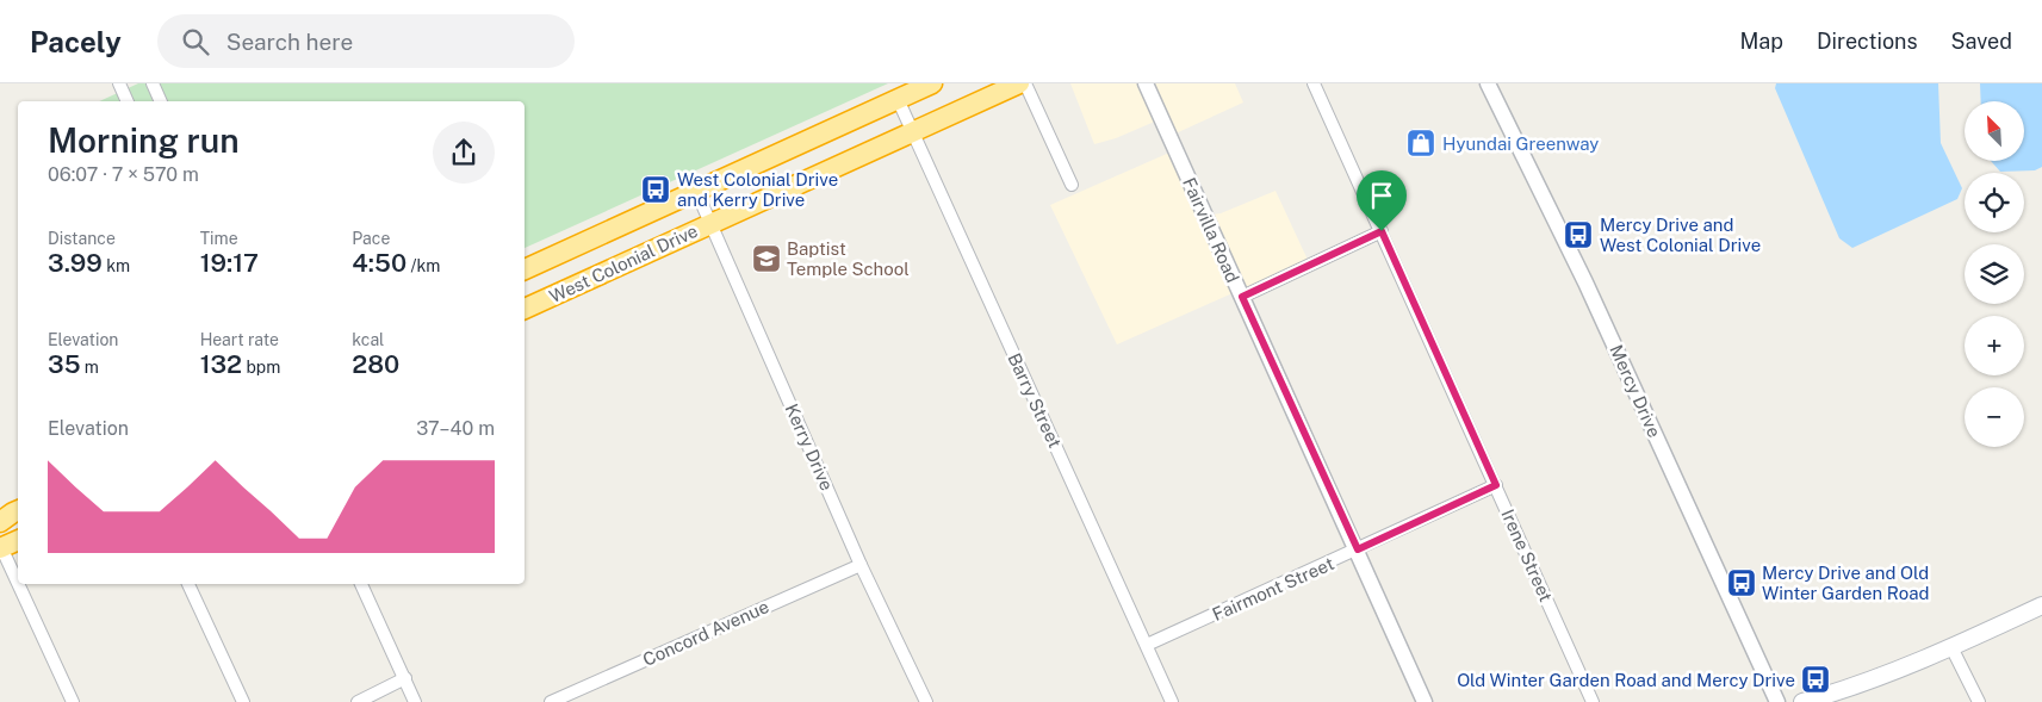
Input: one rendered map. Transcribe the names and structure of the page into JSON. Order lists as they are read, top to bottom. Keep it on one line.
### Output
{"streets":{"highway":["West Colonial Drive"],"street":["Fairvilla Road","Mercy Drive","Barry Street","Kerry Drive","Irene Street","Fairmont Street","Concord Avenue"]},"crossings":[["Fairvilla Road","Fairmont Street"],["West Colonial Drive","Barry Street"],["West Colonial Drive","Kerry Drive"],["Barry Street","Fairmont Street"],["Kerry Drive","Concord Avenue"],["Irene Street","Fairmont Street"]],"places":{"shop":["Hyundai Greenway"],"bus stop":["West Colonial Drive and Kerry Drive","Mercy Drive and West Colonial Drive","Mercy Drive and Old Winter Garden Road","Old Winter Garden Road and Mercy Drive"],"school or university":["Baptist Temple School"]},"north":"top left","page":{"header":"Pacely","search":"Search here","nav":["Map","Directions","Saved"],"map_buttons":["+","−"],"heading":["Morning run","06:07 · 7 × 570 m"],"stats":[["Distance","3.99 km"],["Time","19:17"],["Pace","4:50 /km"],["Elevation","35 m"],["Heart rate","132 bpm"],["kcal","280"]],"chart":["Elevation","37–40 m"]}}
